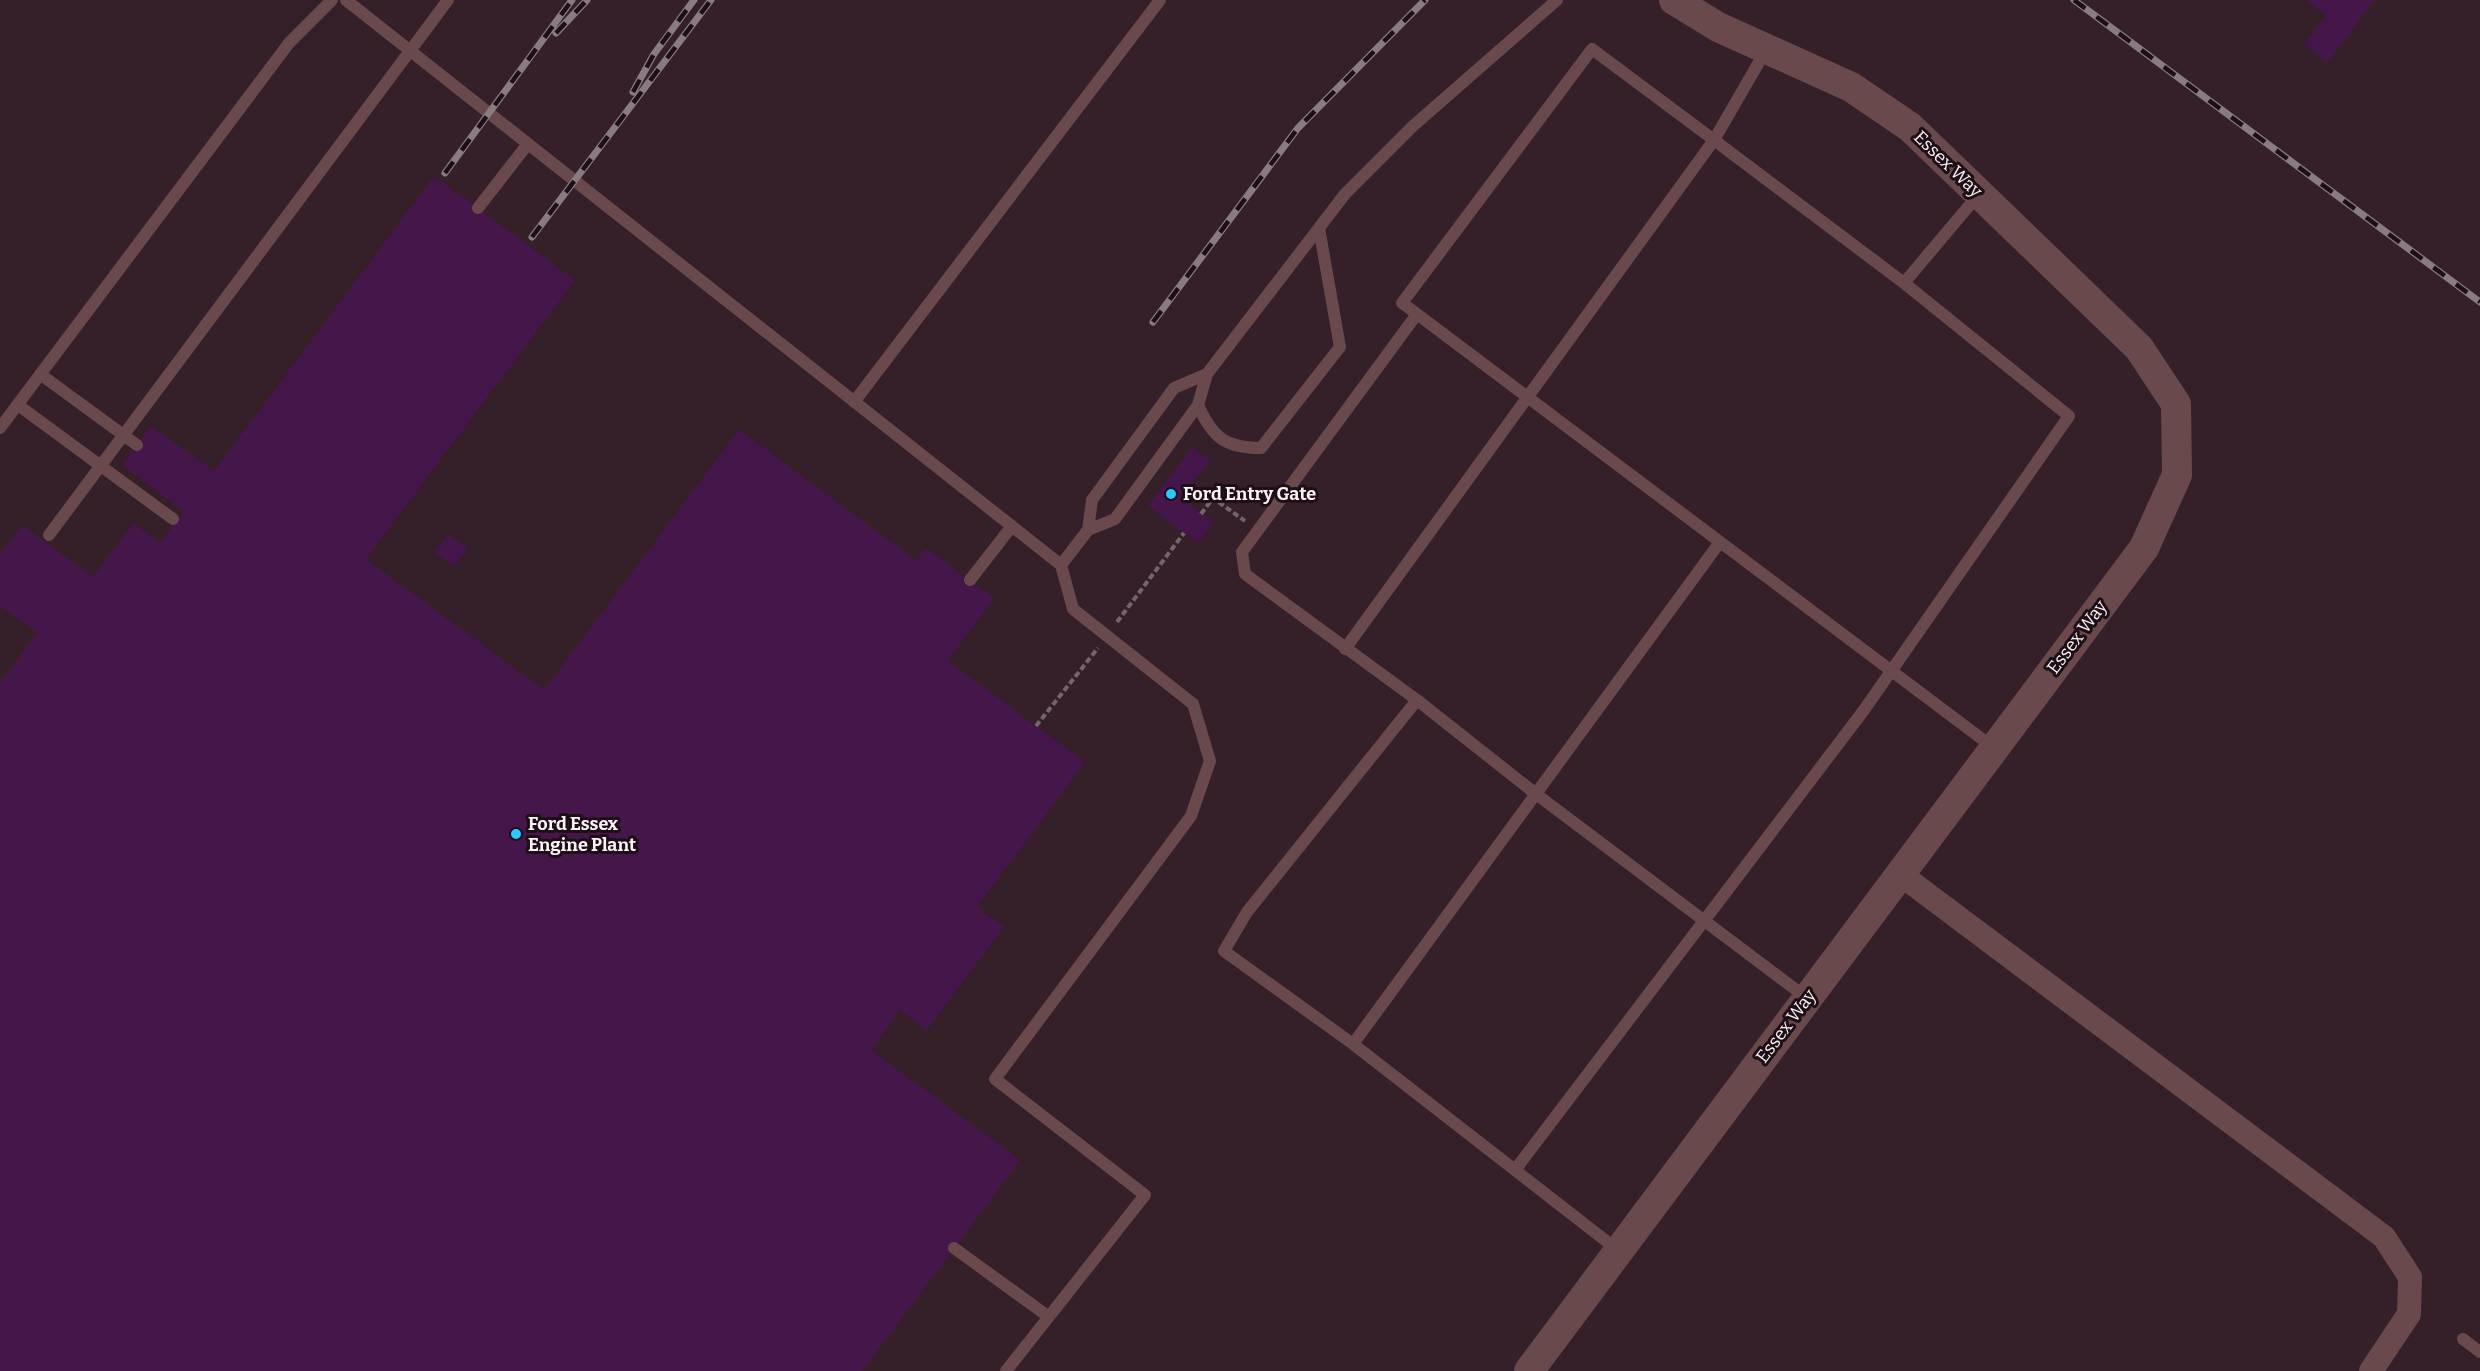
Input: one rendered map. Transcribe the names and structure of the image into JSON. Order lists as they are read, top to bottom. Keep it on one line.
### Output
{"streets":{"street":["Essex Way"]},"places":["Ford Entry Gate","Ford Essex Engine Plant"]}
